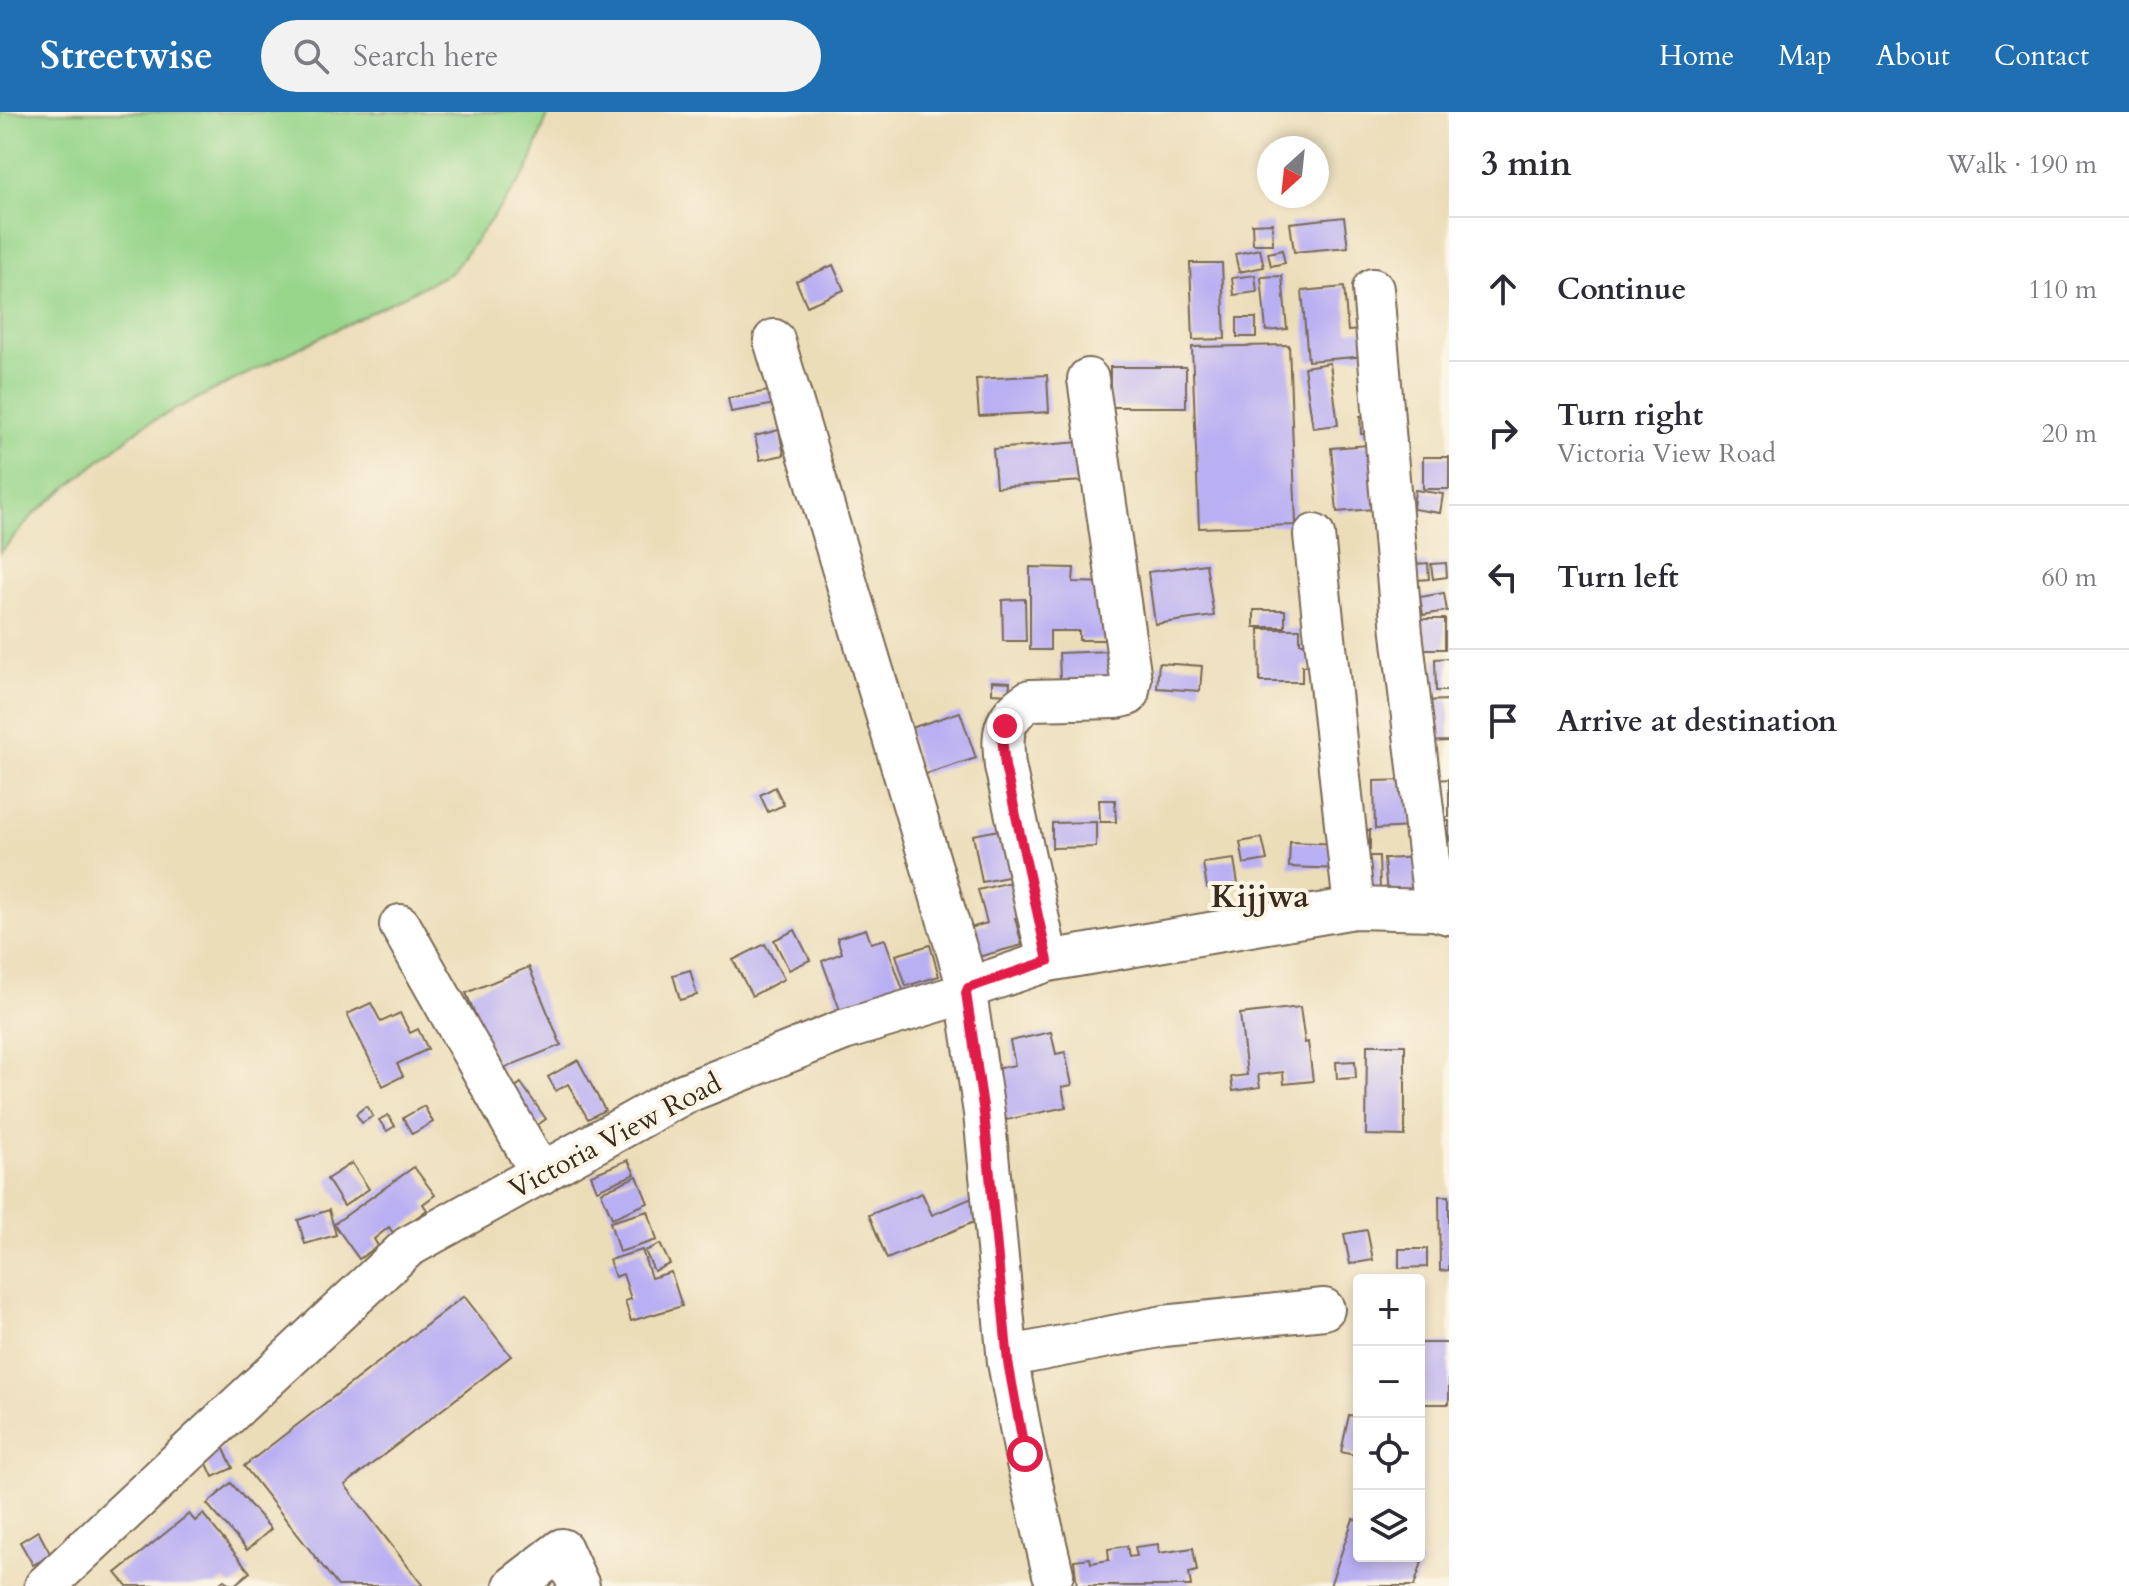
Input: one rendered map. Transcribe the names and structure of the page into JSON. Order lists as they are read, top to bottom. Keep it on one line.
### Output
{"streets":{"street":["Victoria View Road"]},"districts":["Kijjwa"],"north":"bottom left","page":{"header":"Streetwise","search":"Search here","nav":["Home","Map","About","Contact"],"heading":["3 min","Walk · 190 m"],"list":[["Continue","110 m"],["Turn right","Victoria View Road","20 m"],["Turn left","60 m"],"Arrive at destination"],"map_buttons":["+","−"]}}
